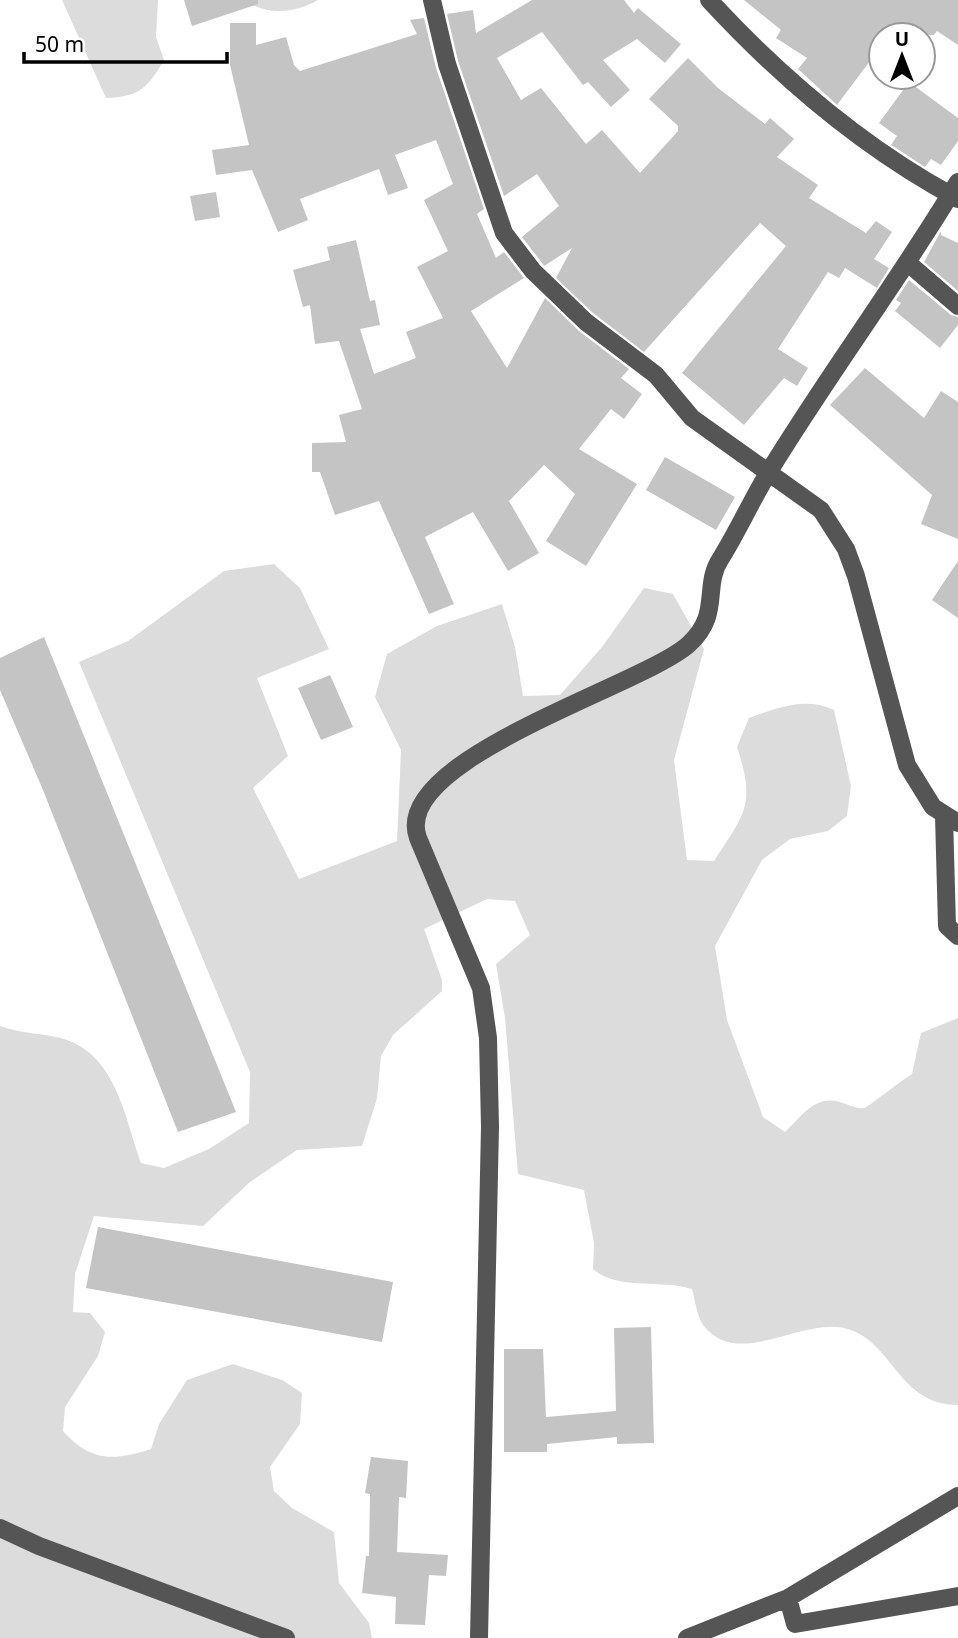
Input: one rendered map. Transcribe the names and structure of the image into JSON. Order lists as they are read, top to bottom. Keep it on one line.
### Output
{"scale_bar":"50 m","north":"top"}
